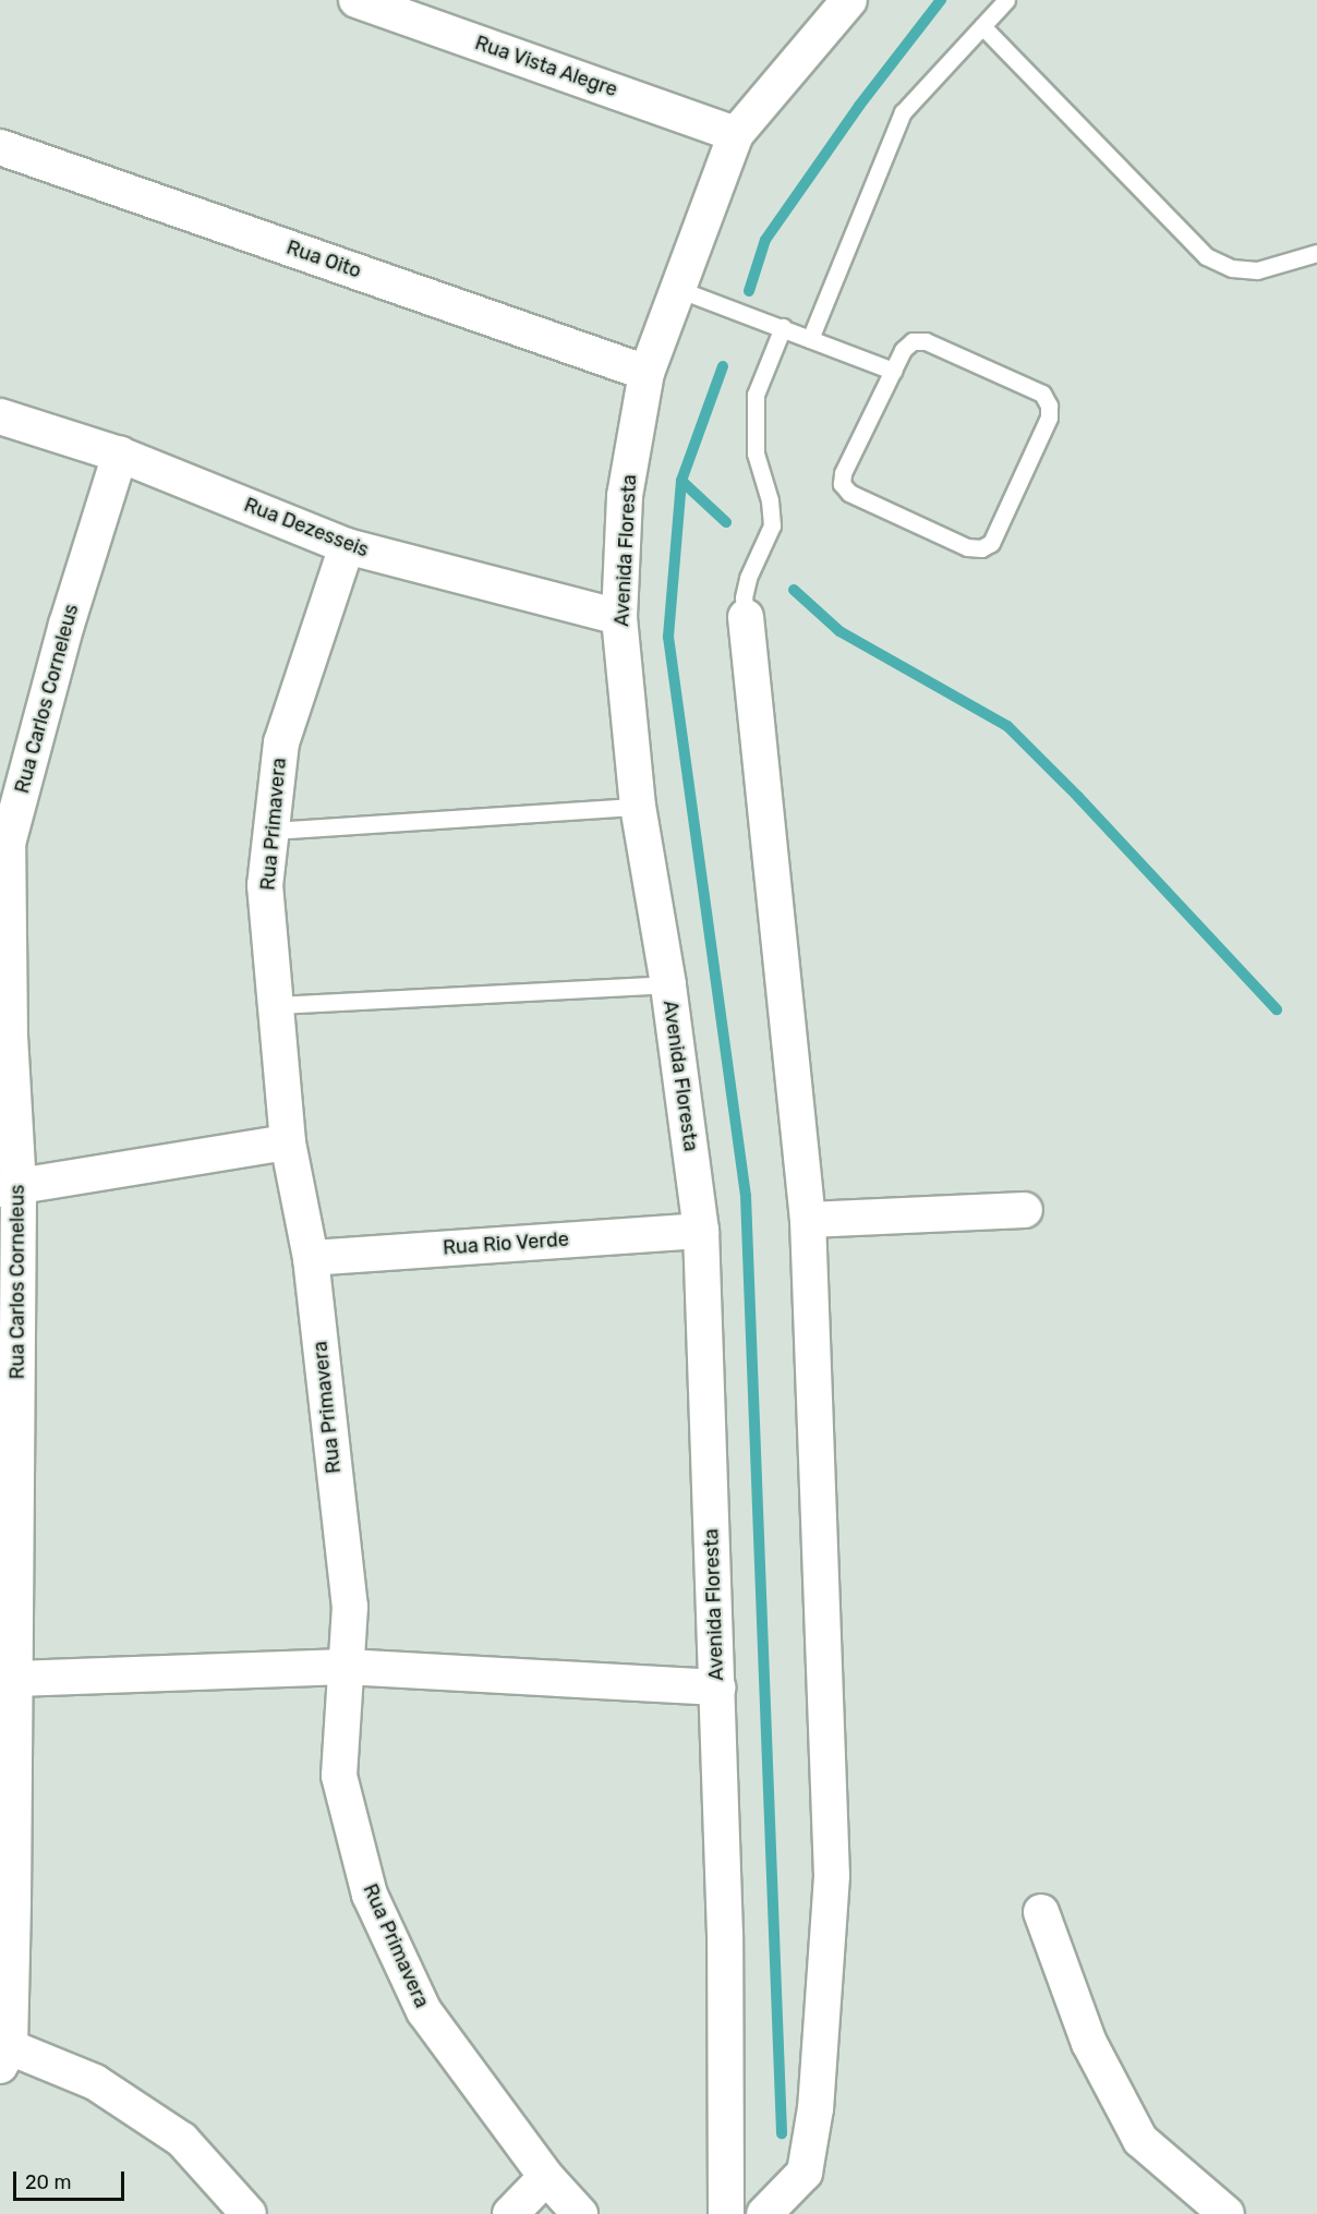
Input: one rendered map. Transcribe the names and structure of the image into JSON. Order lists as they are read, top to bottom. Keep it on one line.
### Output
{"streets":{"street":["Rua Vista Alegre","Rua Oito","Rua Dezesseis","Avenida Floresta","Rua Carlos Corneleus","Rua Primavera","Rua Rio Verde"]},"crossings":[["Rua Vista Alegre","Avenida Floresta"],["Rua Oito","Avenida Floresta"],["Rua Dezesseis","Avenida Floresta"],["Rua Dezesseis","Rua Carlos Corneleus"],["Rua Dezesseis","Rua Primavera"],["Avenida Floresta","Rua Rio Verde"],["Rua Primavera","Rua Rio Verde"]],"scale_bar":"20 m"}
